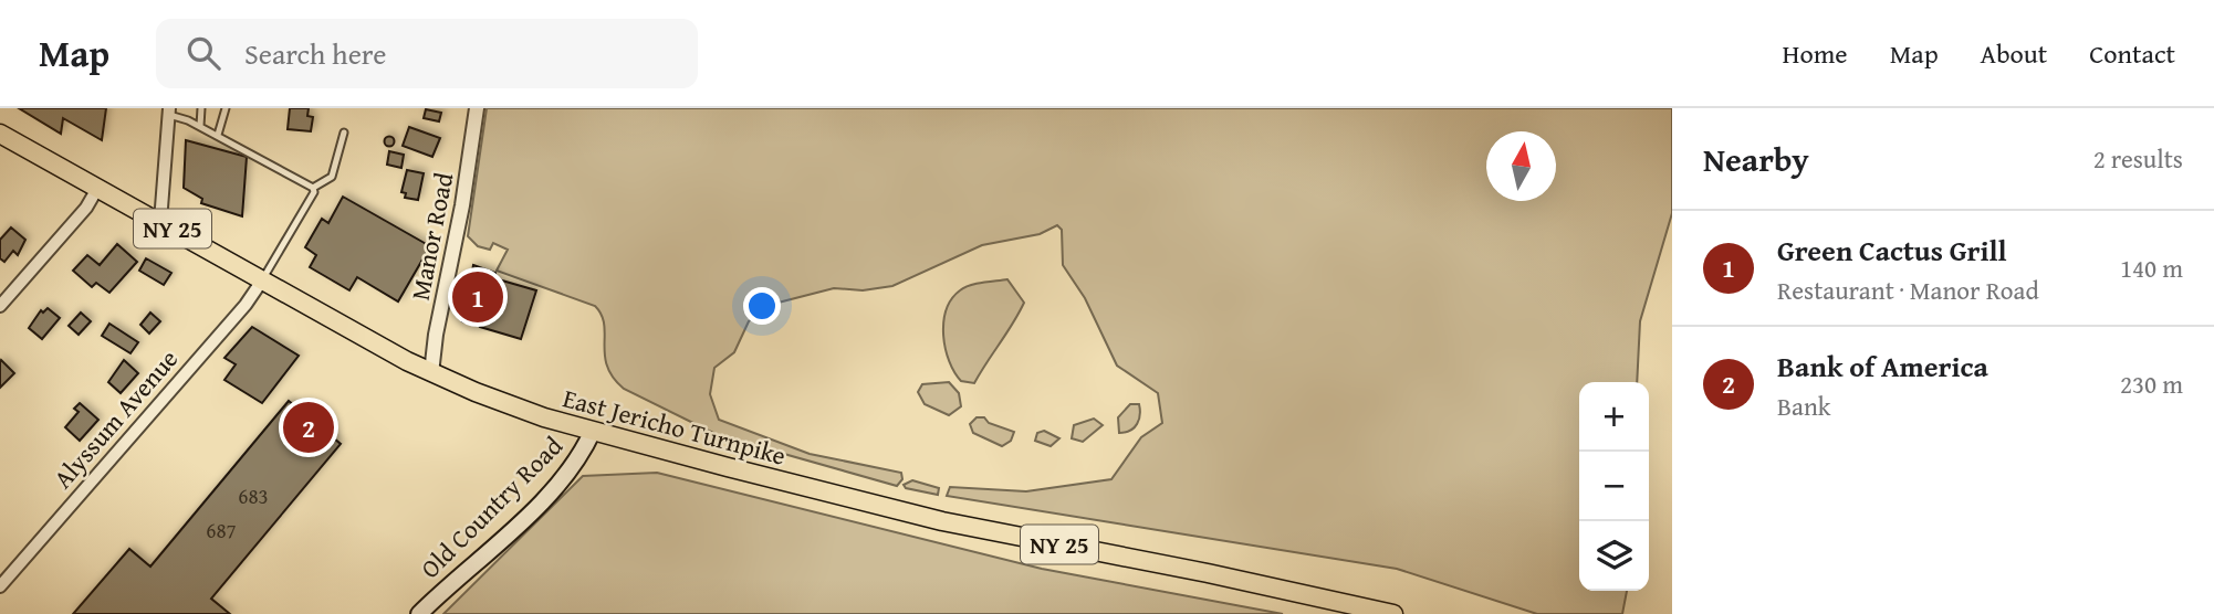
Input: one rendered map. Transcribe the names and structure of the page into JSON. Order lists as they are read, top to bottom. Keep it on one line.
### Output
{"streets":{"main road":["NY 25","East Jericho Turnpike","Old Country Road"],"street":["Manor Road","Alyssum Avenue"]},"crossings":[["Manor Road","East Jericho Turnpike"],["Alyssum Avenue","East Jericho Turnpike"],["East Jericho Turnpike","Old Country Road"]],"house_numbers":["683","687"],"north":"top","page":{"header":"Map","search":"Search here","nav":["Home","Map","About","Contact"],"heading":["Nearby","2 results"],"list":[{"mark":"1","name":"Green Cactus Grill","note":"Restaurant · Manor Road","value":"140 m"},{"mark":"2","name":"Bank of America","note":"Bank","value":"230 m"}],"pins":["1","2"],"map_buttons":["+","−"]}}
